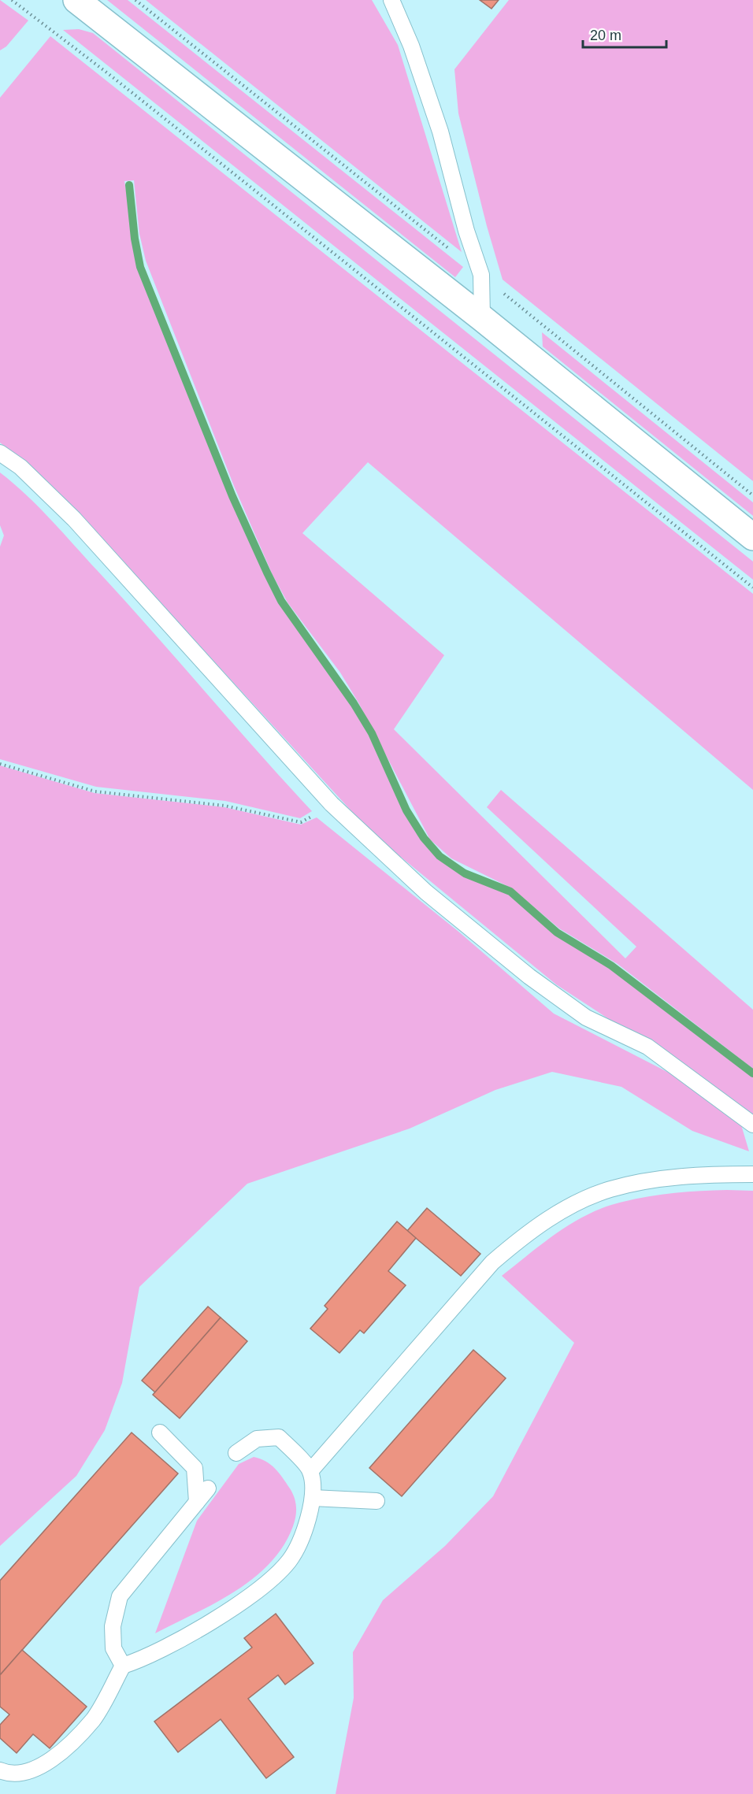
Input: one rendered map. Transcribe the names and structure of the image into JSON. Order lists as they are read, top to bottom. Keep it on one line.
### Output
{"scale_bar":"20 m"}
